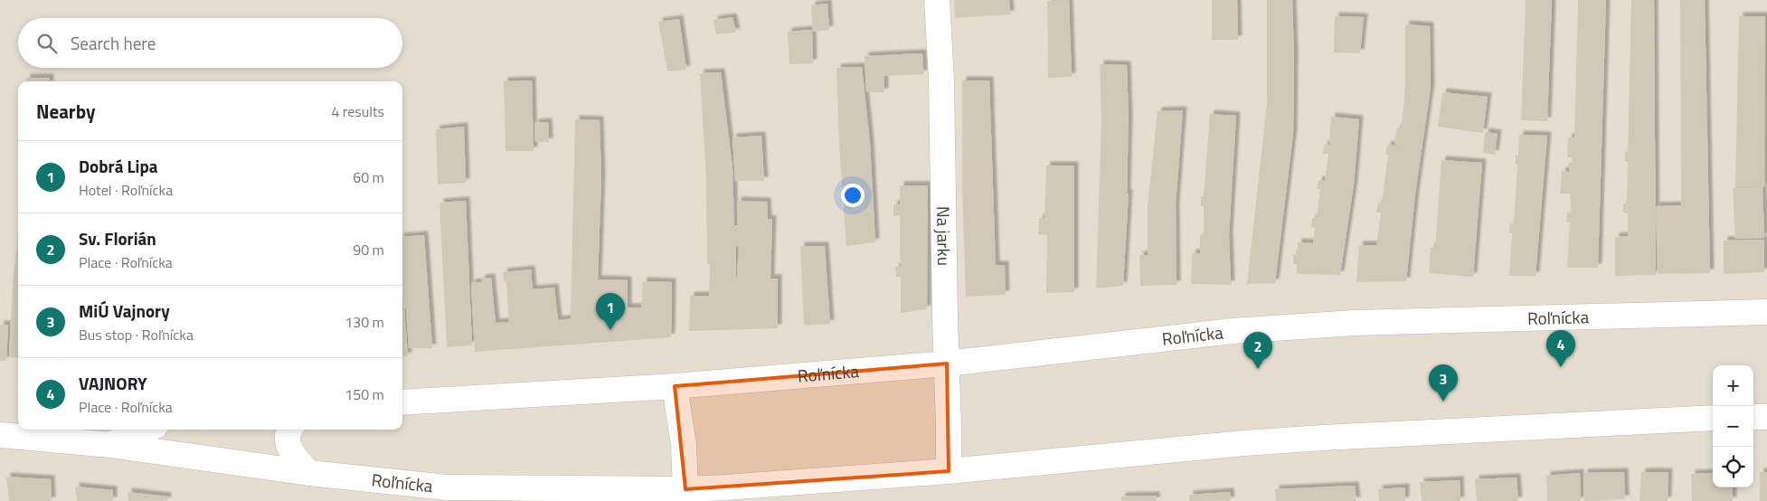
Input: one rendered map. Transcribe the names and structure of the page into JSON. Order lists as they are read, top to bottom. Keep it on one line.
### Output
{"streets":{"street":["Na jarku","Roľnícka"]},"crossings":[["Na jarku","Roľnícka"]],"page":{"search":"Search here","heading":["Nearby","4 results"],"list":[{"mark":"1","name":"Dobrá Lipa","note":"Hotel · Roľnícka","value":"60 m"},{"mark":"2","name":"Sv. Florián","note":"Place · Roľnícka","value":"90 m"},{"mark":"3","name":"MiÚ Vajnory","note":"Bus stop · Roľnícka","value":"130 m"},{"mark":"4","name":"VAJNORY","note":"Place · Roľnícka","value":"150 m"}],"pins":["1","4","2","3"],"map_buttons":["+","−"]}}
